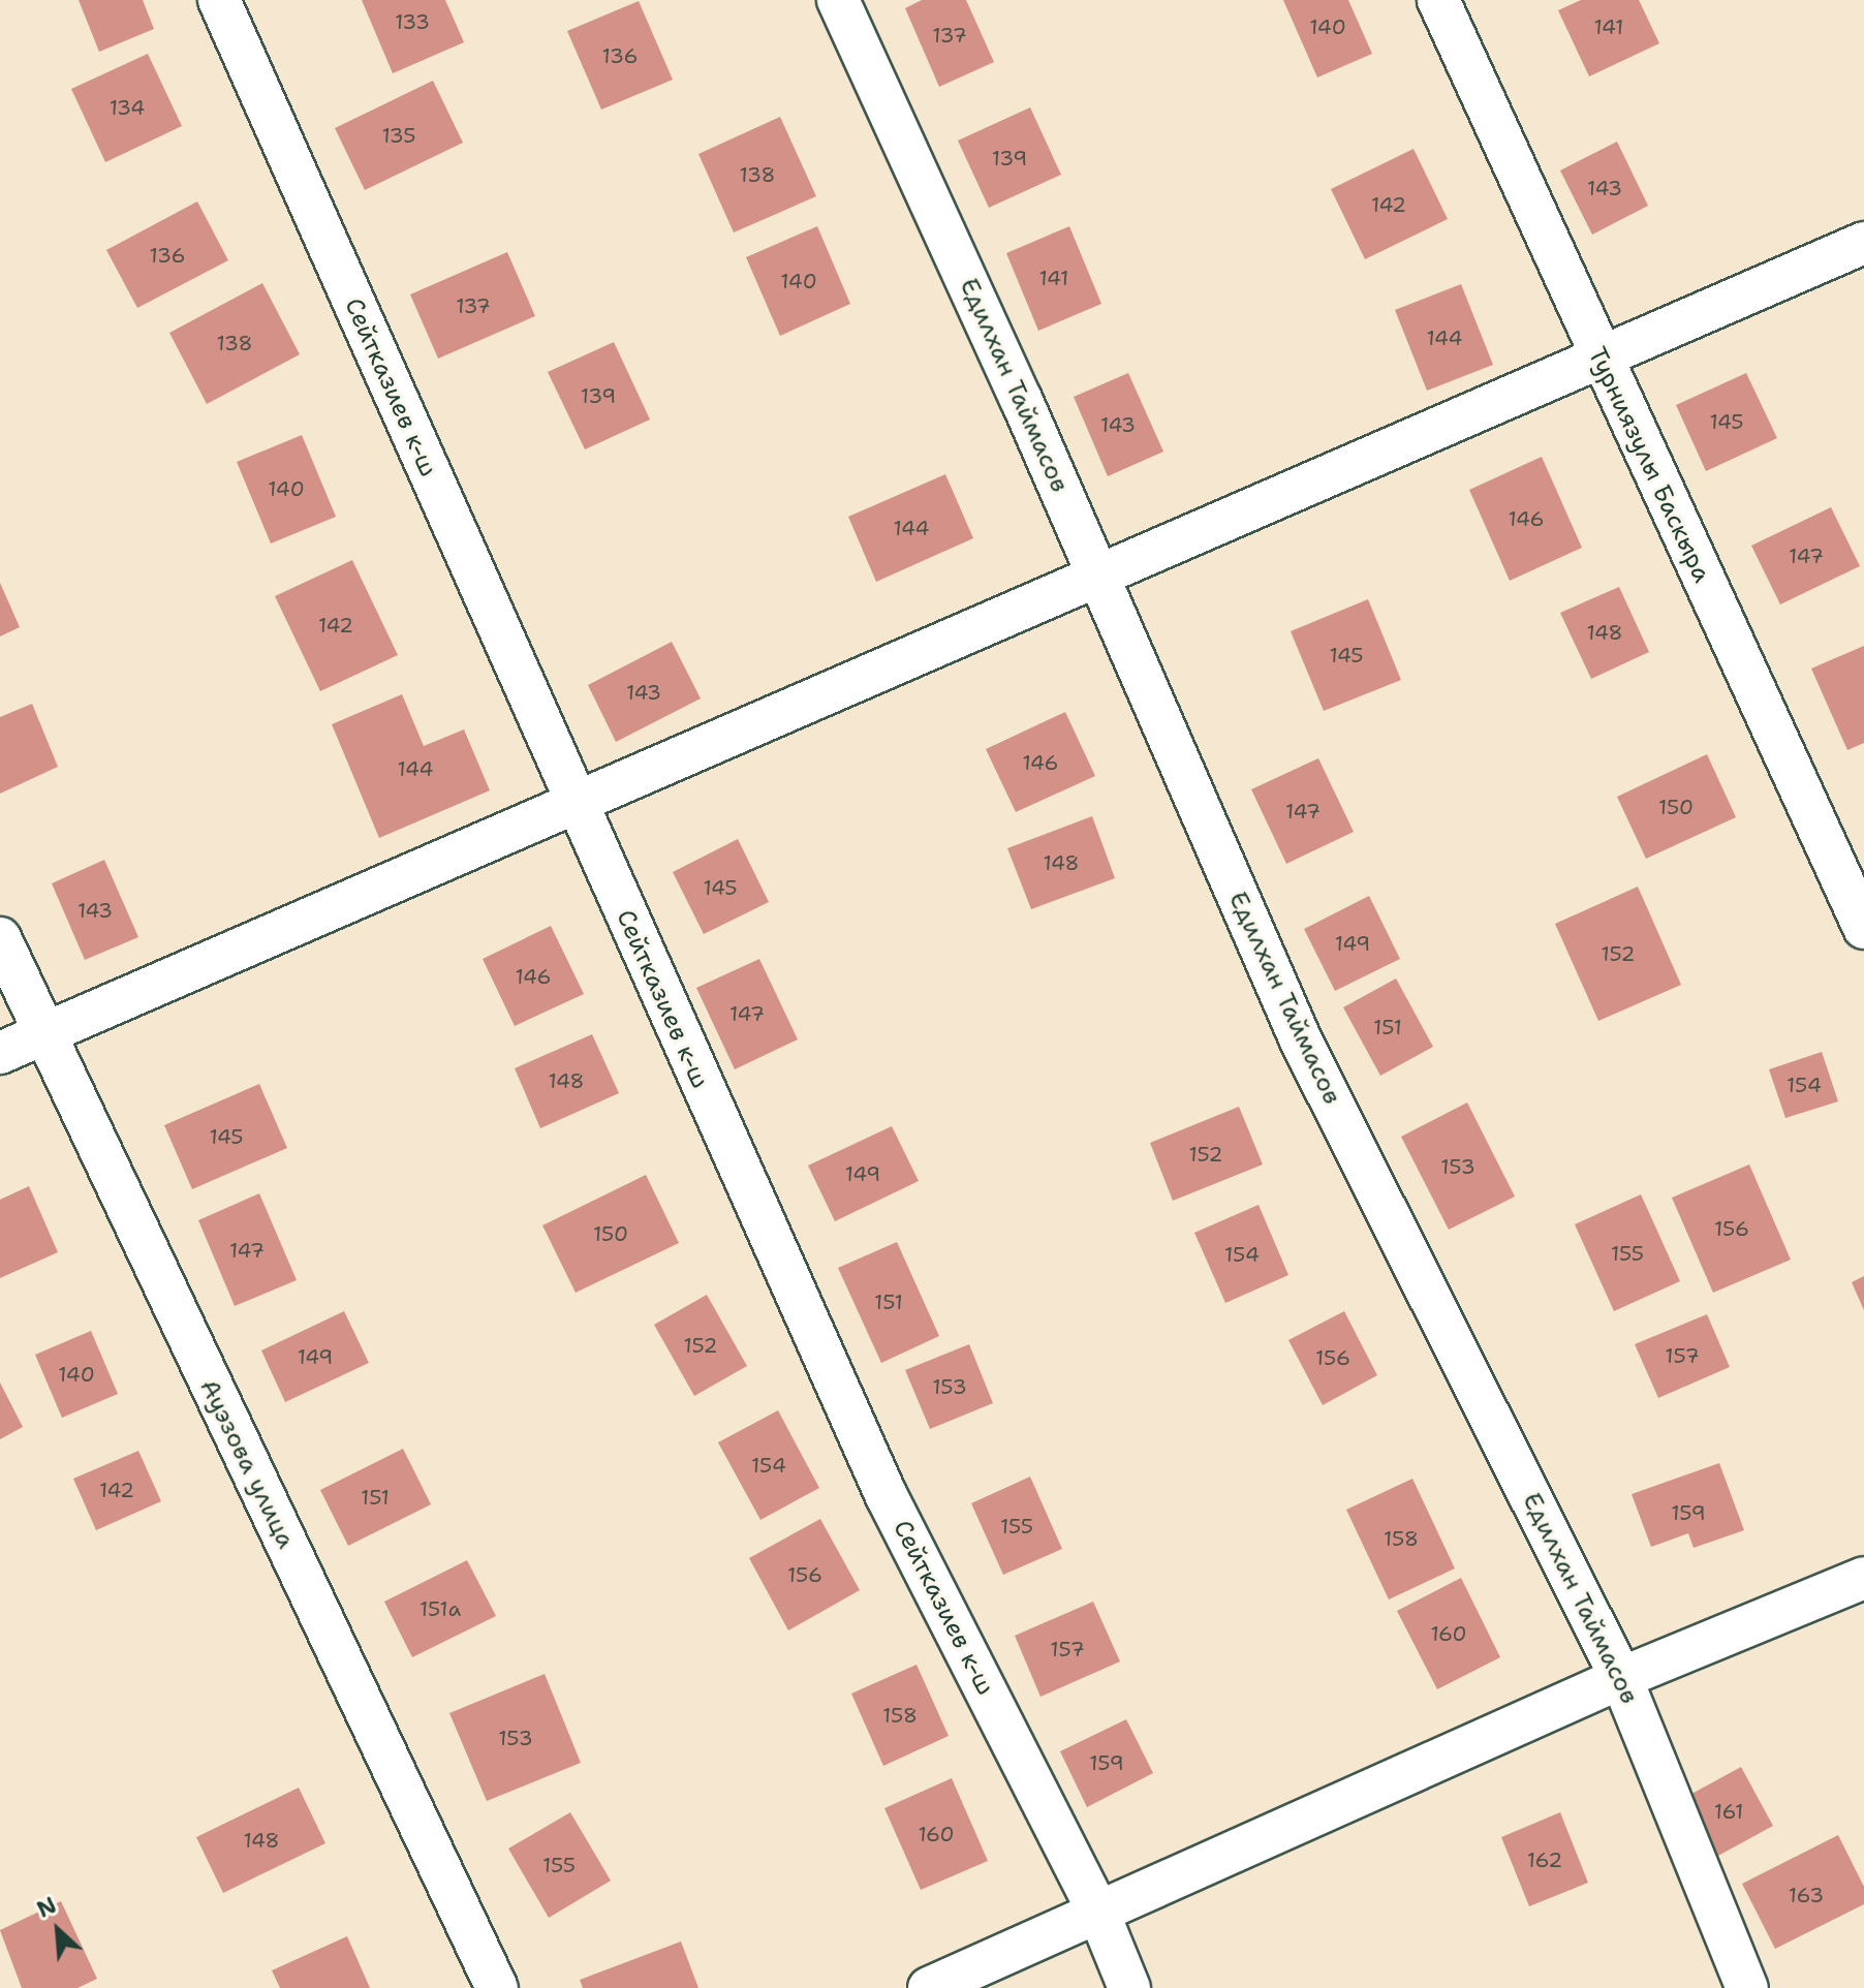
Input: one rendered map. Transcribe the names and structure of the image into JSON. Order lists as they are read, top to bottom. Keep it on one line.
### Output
{"streets":{"street":["Едилхан Таймасов","Сейтказиев к-ш","Турниязулы Баскыра","Ауэзова улица"]},"house_numbers":["133","140","141","137","136","134","135","139","138","143","142","136","141","140","137","144","138","139","145","143","140","146","144","147","142","148","145","143","146","144","150","147","148","145","143","149","152","146","147","151","148","154","145","152","153","149","156","150","147","155","154","151","152","157","149","156","140","153","154","142","151","159","155","158","156","151а","160","157","158","153","159","161","160","148","162","155","163"],"north":"top left"}
